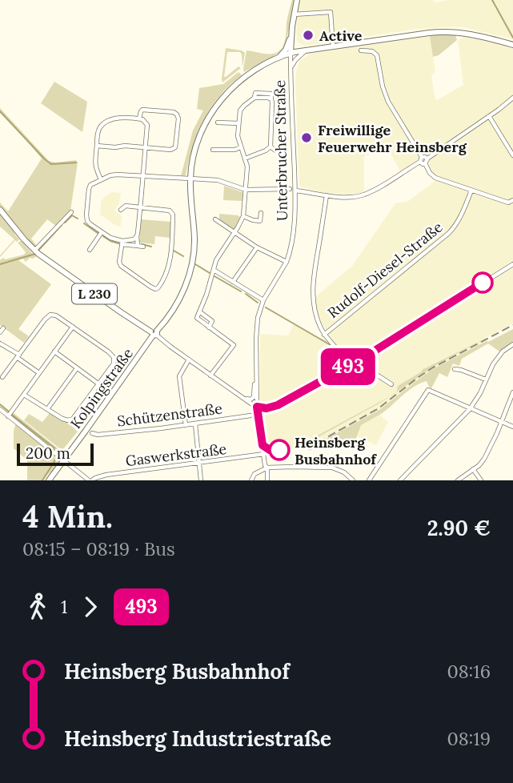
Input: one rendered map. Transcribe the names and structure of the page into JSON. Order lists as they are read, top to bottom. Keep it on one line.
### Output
{"streets":{"main road":["L 230","Kolpingstraße"],"street":["Unterbrucher Straße","Rudolf-Diesel-Straße","Schützenstraße","Gaswerkstraße"]},"crossings":[["Unterbrucher Straße","Kolpingstraße"],["Unterbrucher Straße","Gaswerkstraße"],["L 230","Kolpingstraße"]],"places":["Active","Freiwillige Feuerwehr Heinsberg","Heinsberg Busbahnhof"],"lines":["bus line 493"],"scale_bar":"200 m","page":{"on_map":"493","scale":"200 m","heading":["4 Min.","08:15 – 08:19 · Bus","2.90 €"],"legs":["1","493"],"list":[{"name":"Heinsberg Busbahnhof","value":"08:16"},{"name":"Heinsberg Industriestraße","value":"08:19"}]}}
